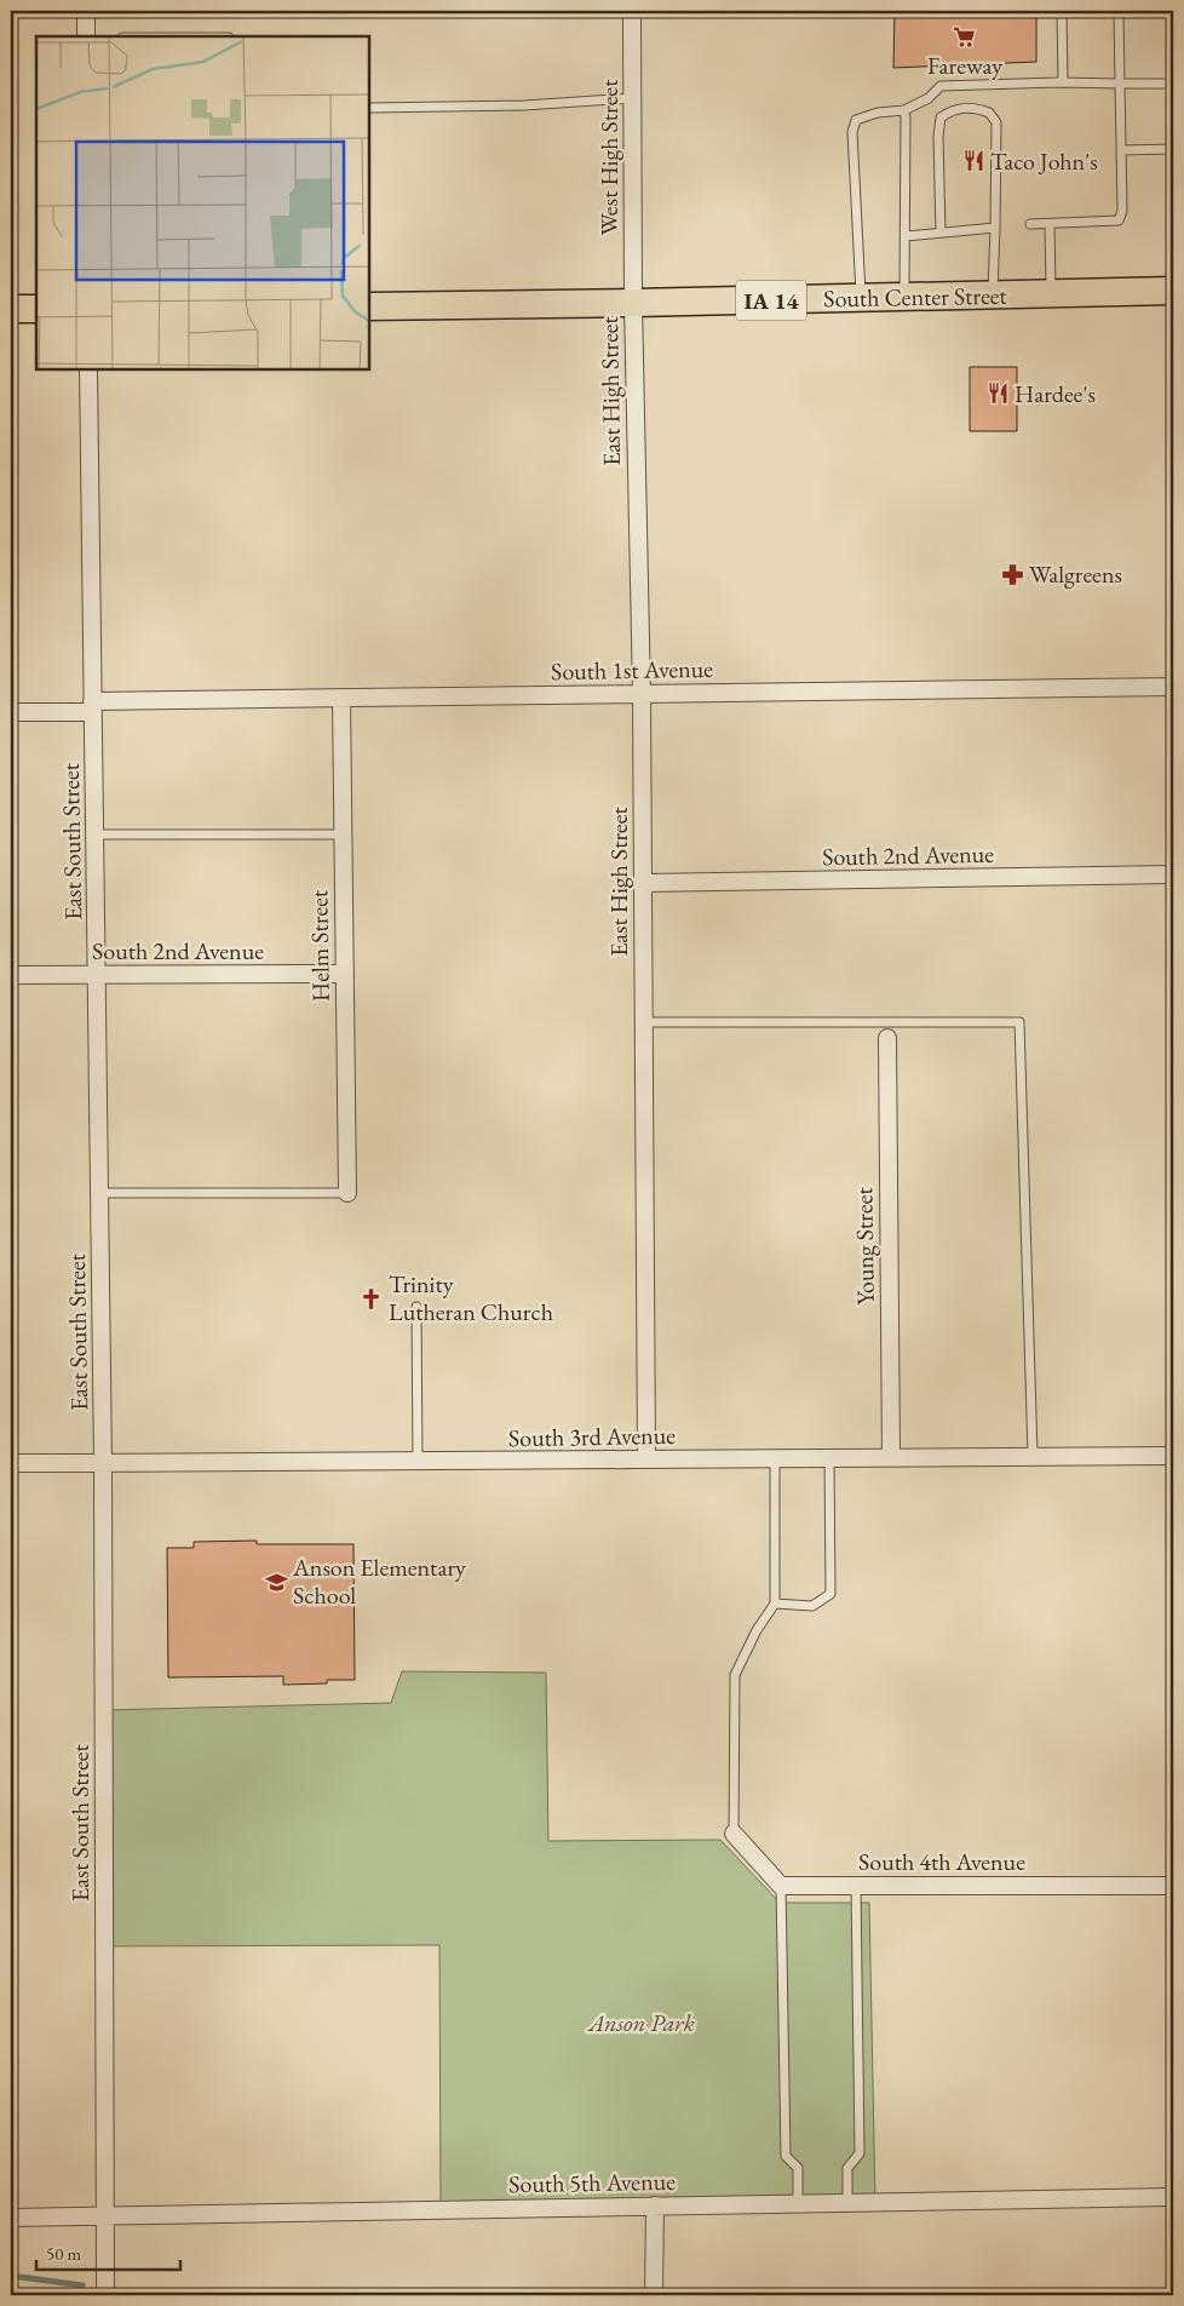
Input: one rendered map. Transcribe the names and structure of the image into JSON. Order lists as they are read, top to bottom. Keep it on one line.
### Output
{"streets":{"main road":["South Center Street","IA 14"],"street":["West High Street","East High Street","South 1st Avenue","East South Street","South 2nd Avenue","Helm Street","Young Street","South 3rd Avenue","South 4th Avenue","South 5th Avenue"]},"crossings":[["West High Street","South Center Street"],["West High Street","East High Street"],["South Center Street","East High Street"],["East High Street","South 1st Avenue"],["East High Street","South 2nd Avenue"],["East High Street","South 3rd Avenue"],["South 1st Avenue","East South Street"],["South 1st Avenue","Helm Street"],["East South Street","South 2nd Avenue"],["East South Street","South 3rd Avenue"],["East South Street","South 5th Avenue"],["South 2nd Avenue","Helm Street"],["Young Street","South 3rd Avenue"]],"parks":["Anson Park"],"places":{"supermarket":["Fareway"],"restaurant":["Taco John's","Hardee's"],"pharmacy":["Walgreens"],"church":["Trinity Lutheran Church"],"school or university":["Anson Elementary School"]},"scale_bar":"50 m"}
